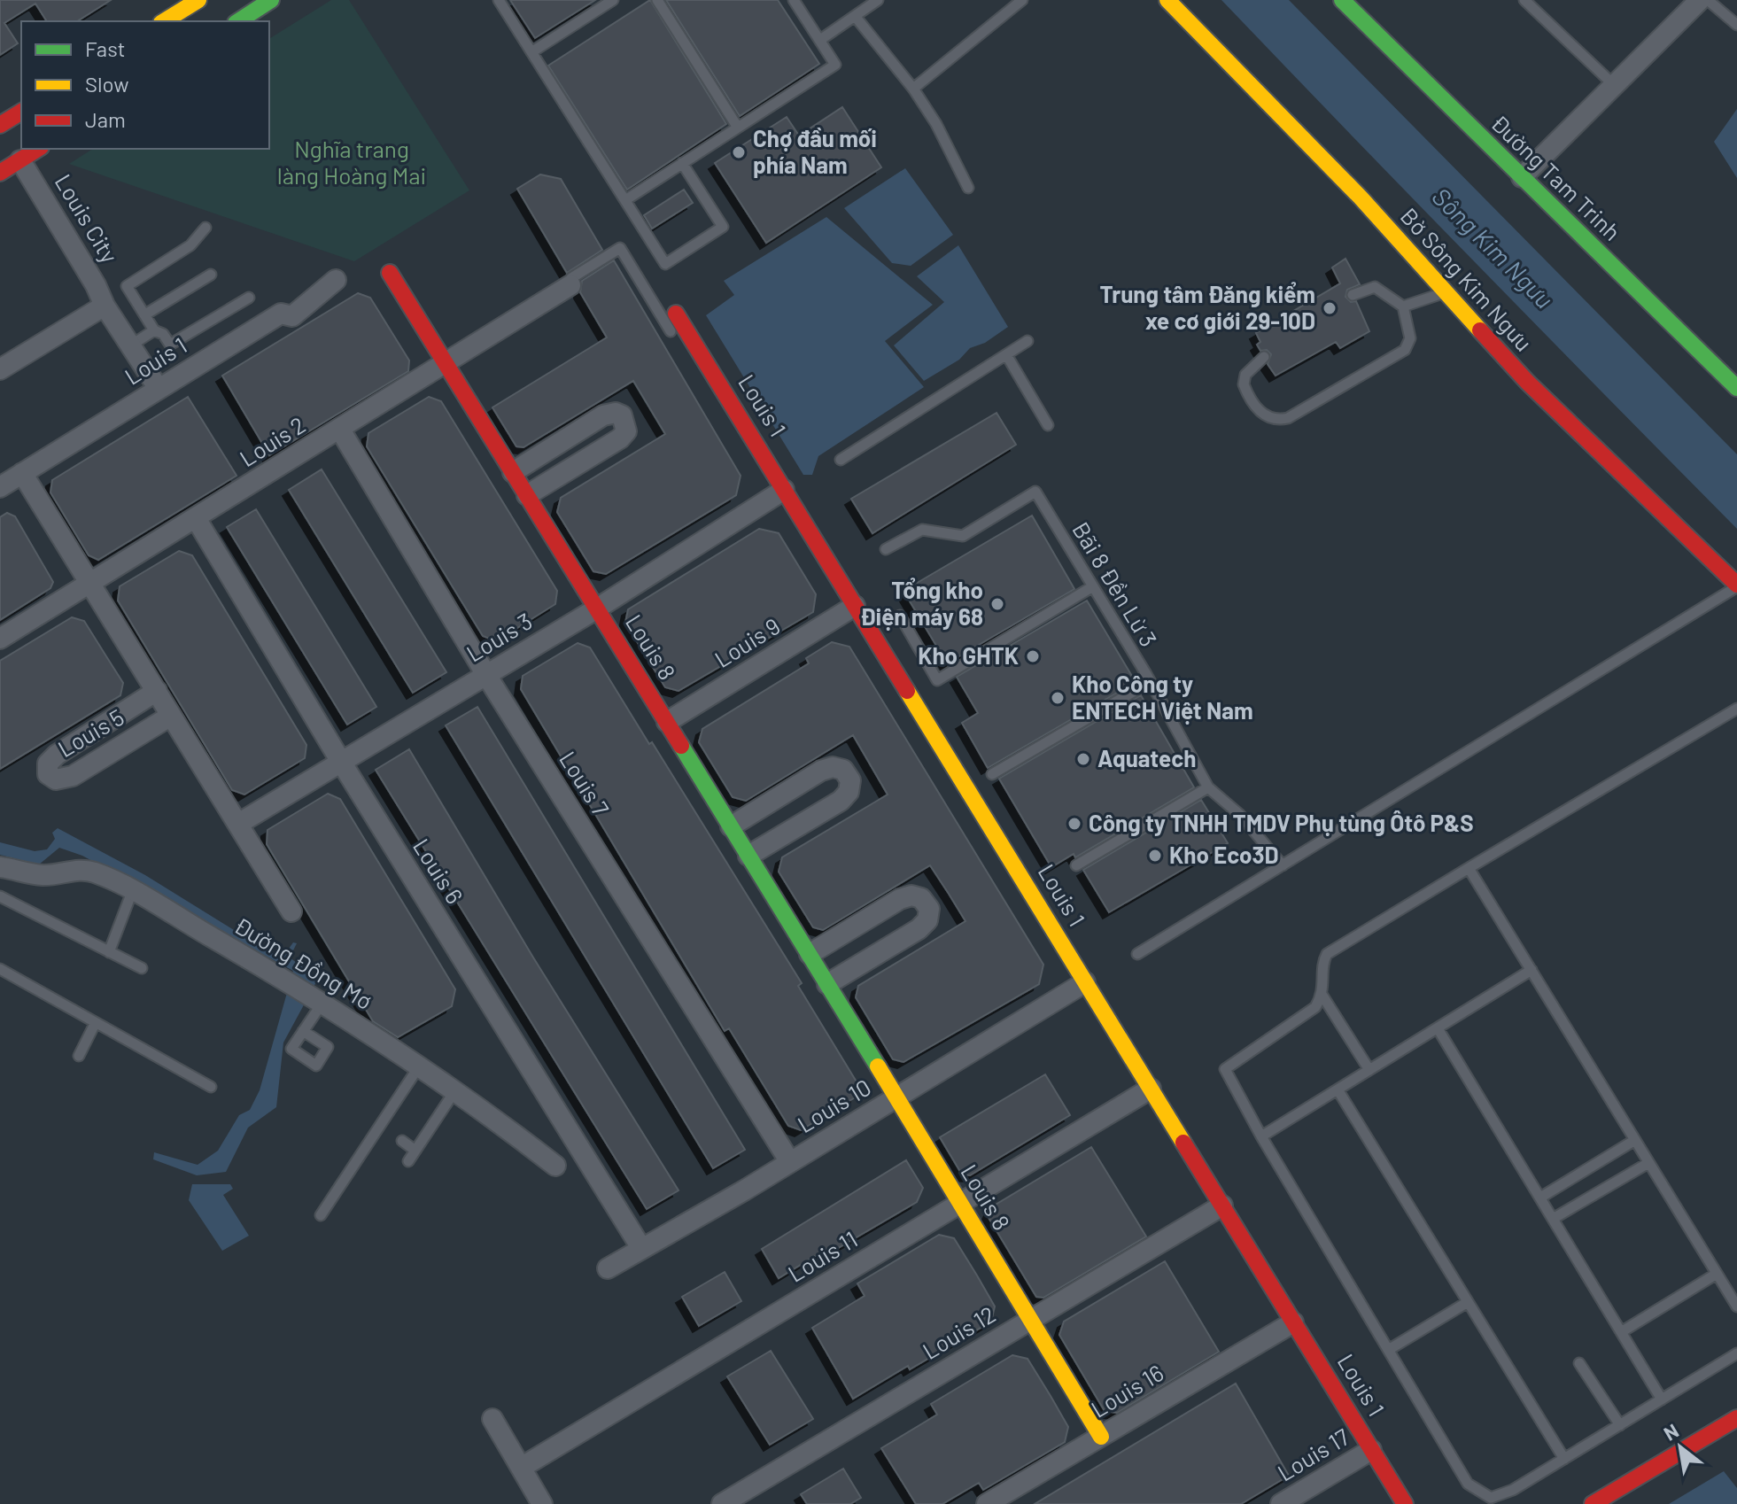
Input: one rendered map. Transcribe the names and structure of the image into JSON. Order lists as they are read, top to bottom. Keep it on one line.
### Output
{"streets":{"street":["Đường Tam Trinh","Louis City","Bờ Sông Kim Ngưu","Louis 1","Louis 2","Louis 3","Louis 9","Louis 8","Louis 5","Louis 7","Louis 6","Đường Đồng Mơ","Louis 10","Louis 11","Louis 12","Louis 16","Louis 17"],"lane":["Bãi 8 Đền Lừ 3"]},"crossings":[["Louis City","Louis 1"],["Louis 1","Louis 3"],["Louis 1","Louis 9"],["Louis 1","Louis 10"],["Louis 1","Louis 11"],["Louis 1","Louis 12"],["Louis 1","Louis 16"],["Louis 1","Louis 17"],["Louis 2","Louis 8"],["Louis 2","Louis 7"],["Louis 2","Louis 6"],["Louis 3","Louis 8"],["Louis 3","Louis 7"],["Louis 3","Louis 6"],["Louis 9","Louis 8"],["Louis 8","Louis 10"],["Louis 8","Louis 11"],["Louis 8","Louis 12"],["Louis 8","Louis 16"],["Louis 7","Louis 10"],["Louis 6","Louis 10"]],"water":["Sông Kim Ngưu"],"parks":["Nghĩa trang làng Hoàng Mai"],"places":["Chợ đầu mối phía Nam","Trung tâm Đăng kiểm xe cơ giới 29-10D","Tổng kho Điện máy 68","Kho GHTK","Kho Công ty ENTECH Việt Nam","Aquatech","Công ty TNHH TMDV Phụ tùng Ôtô P&S","Kho Eco3D"],"legend":["Fast","Slow","Jam"],"north":"top left"}
